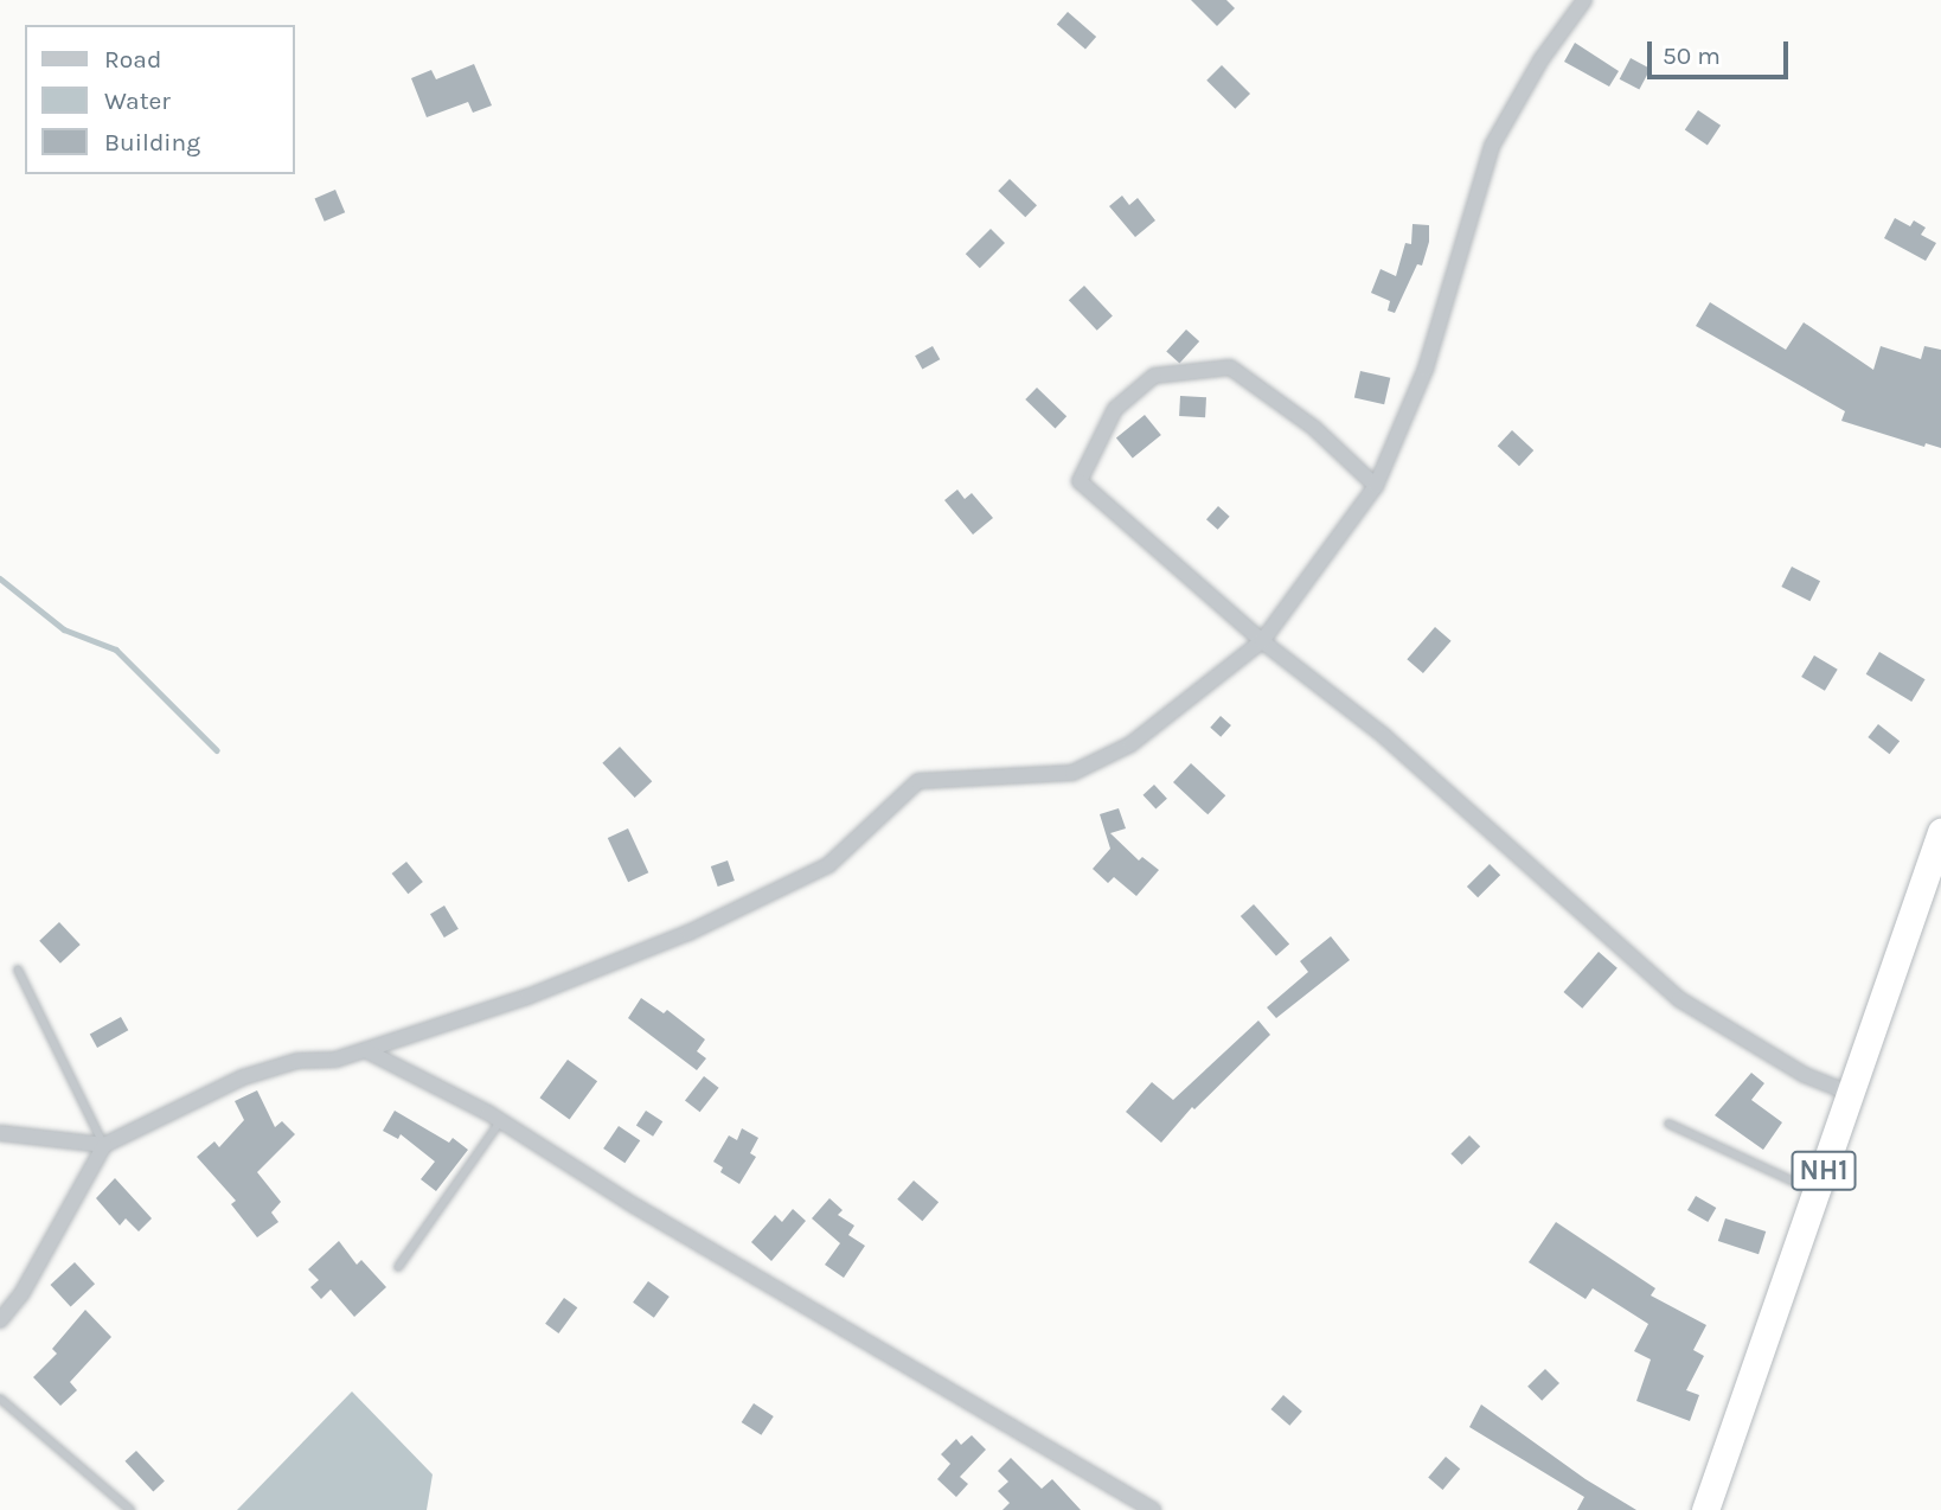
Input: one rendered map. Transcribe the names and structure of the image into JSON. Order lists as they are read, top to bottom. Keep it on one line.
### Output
{"streets":{"highway":["NH1"]},"legend":["Road","Water","Building"],"scale_bar":"50 m"}
